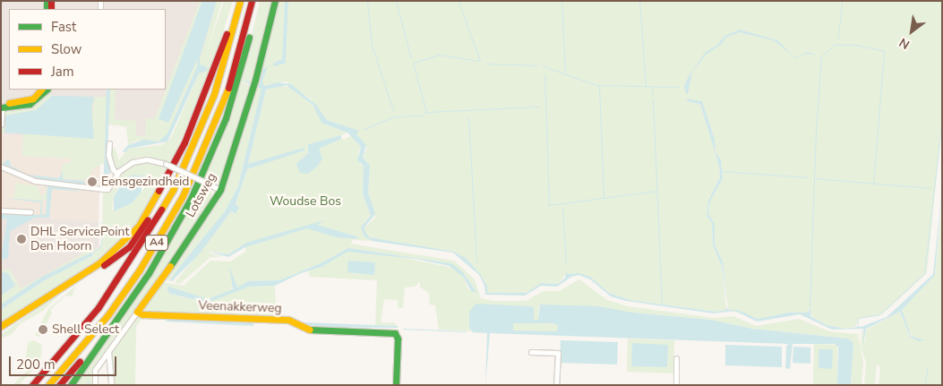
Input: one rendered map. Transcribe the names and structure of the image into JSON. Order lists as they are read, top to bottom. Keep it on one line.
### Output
{"streets":{"main road":["Lotsweg","A4","Veenakkerweg"]},"crossings":[["Lotsweg","Veenakkerweg"]],"parks":["Woudse Bos"],"places":["Eensgezindheid","DHL ServicePoint Den Hoorn","Shell Select"],"legend":["Fast","Slow","Jam"],"scale_bar":"200 m","north":"bottom left"}
